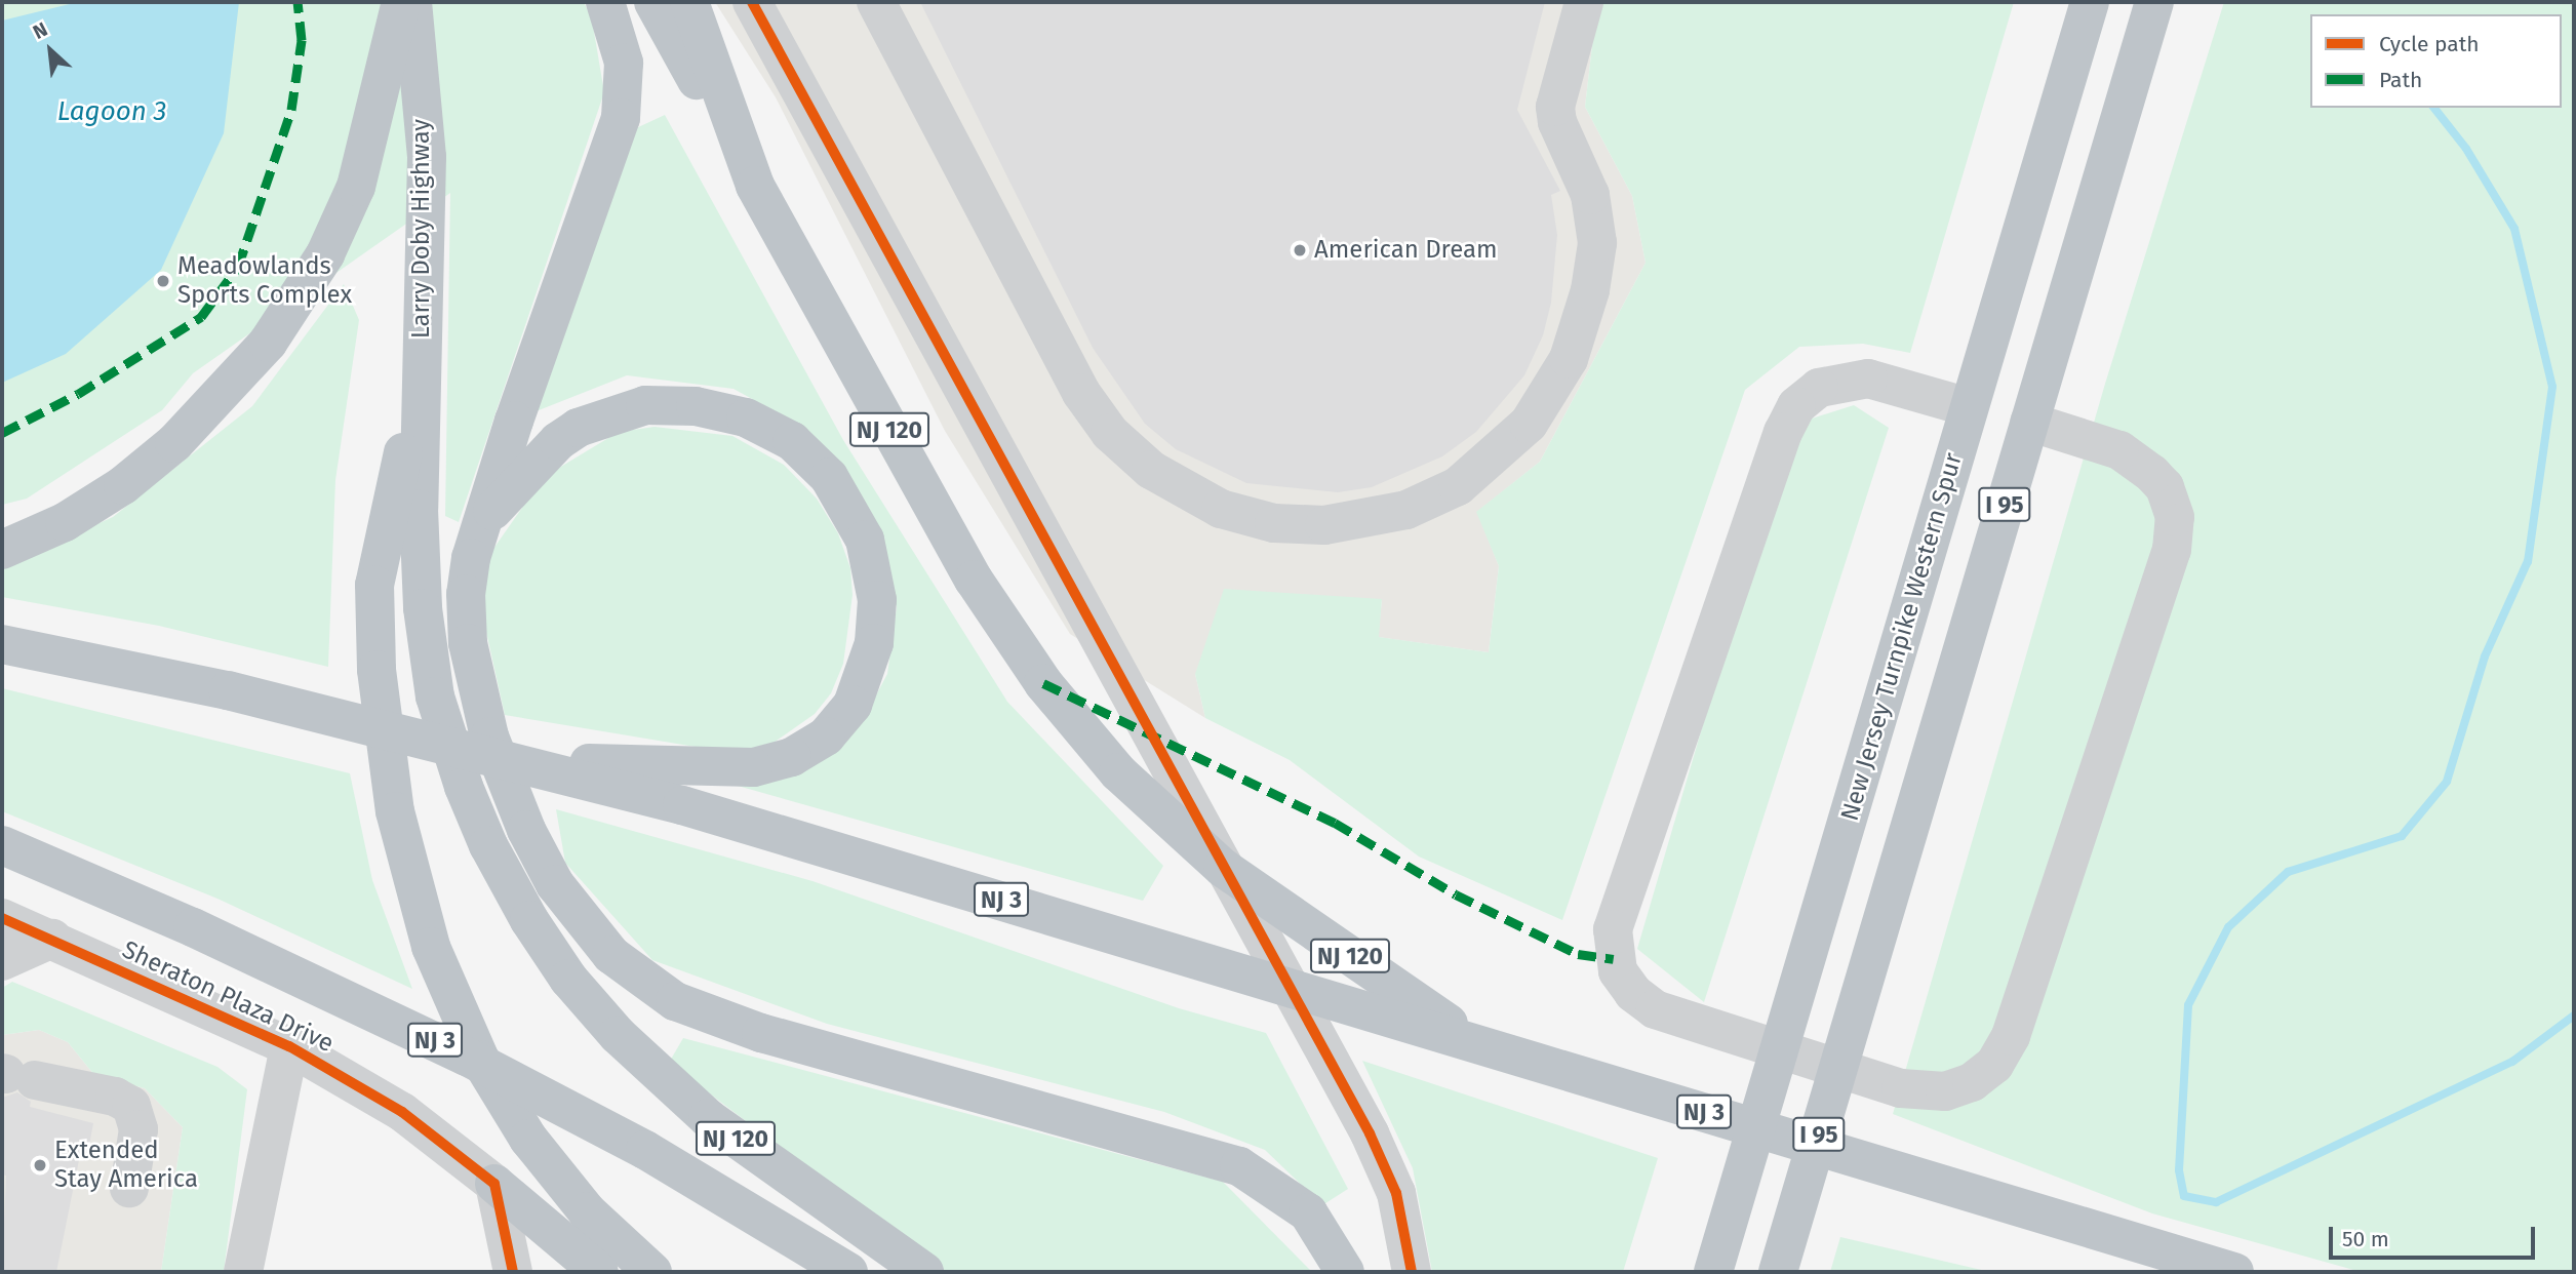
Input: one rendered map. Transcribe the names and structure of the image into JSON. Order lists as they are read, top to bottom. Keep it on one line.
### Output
{"streets":{"highway":["Larry Doby Highway","NJ 120","I 95","New Jersey Turnpike Western Spur","NJ 3"],"street":["Sheraton Plaza Drive"]},"crossings":[["Larry Doby Highway","NJ 120"],["NJ 120","NJ 3"]],"water":["Lagoon 3"],"places":["American Dream","Meadowlands Sports Complex","Extended Stay America"],"legend":["Cycle path","Path"],"scale_bar":"50 m","north":"top left"}
